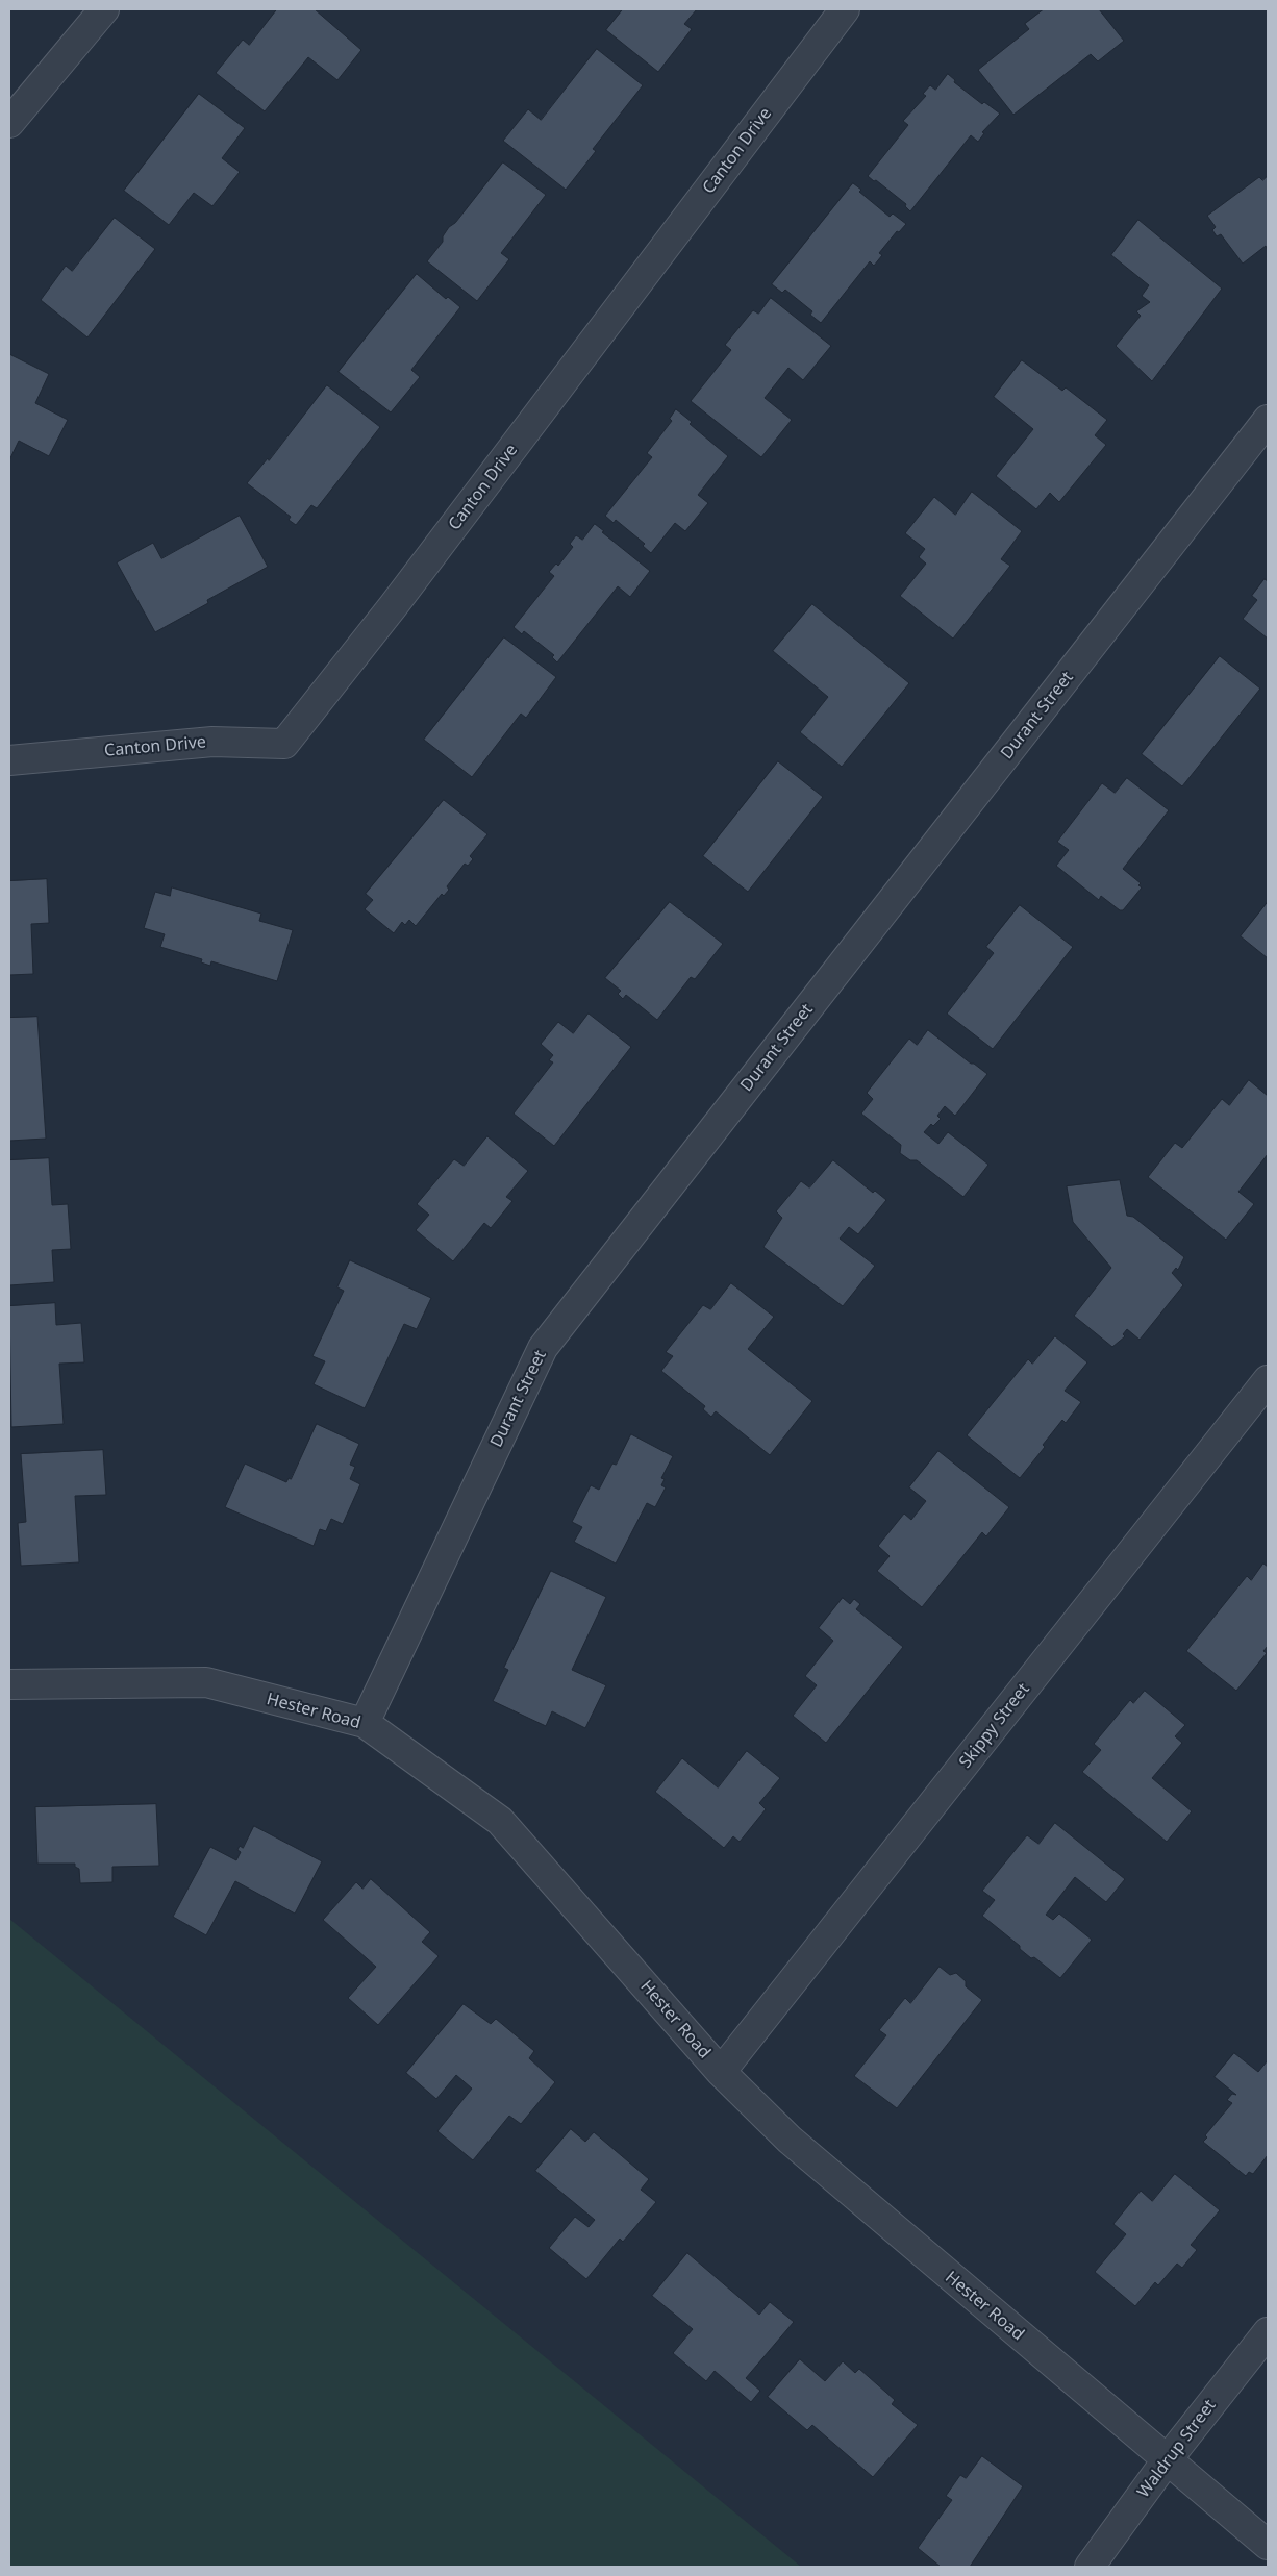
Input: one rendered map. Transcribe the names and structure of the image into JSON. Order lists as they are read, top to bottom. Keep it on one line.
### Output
{"streets":{"street":["Canton Drive","Durant Street","Hester Road","Skippy Street","Waldrup Street"]},"crossings":[["Durant Street","Hester Road"],["Hester Road","Skippy Street"],["Hester Road","Waldrup Street"]]}
